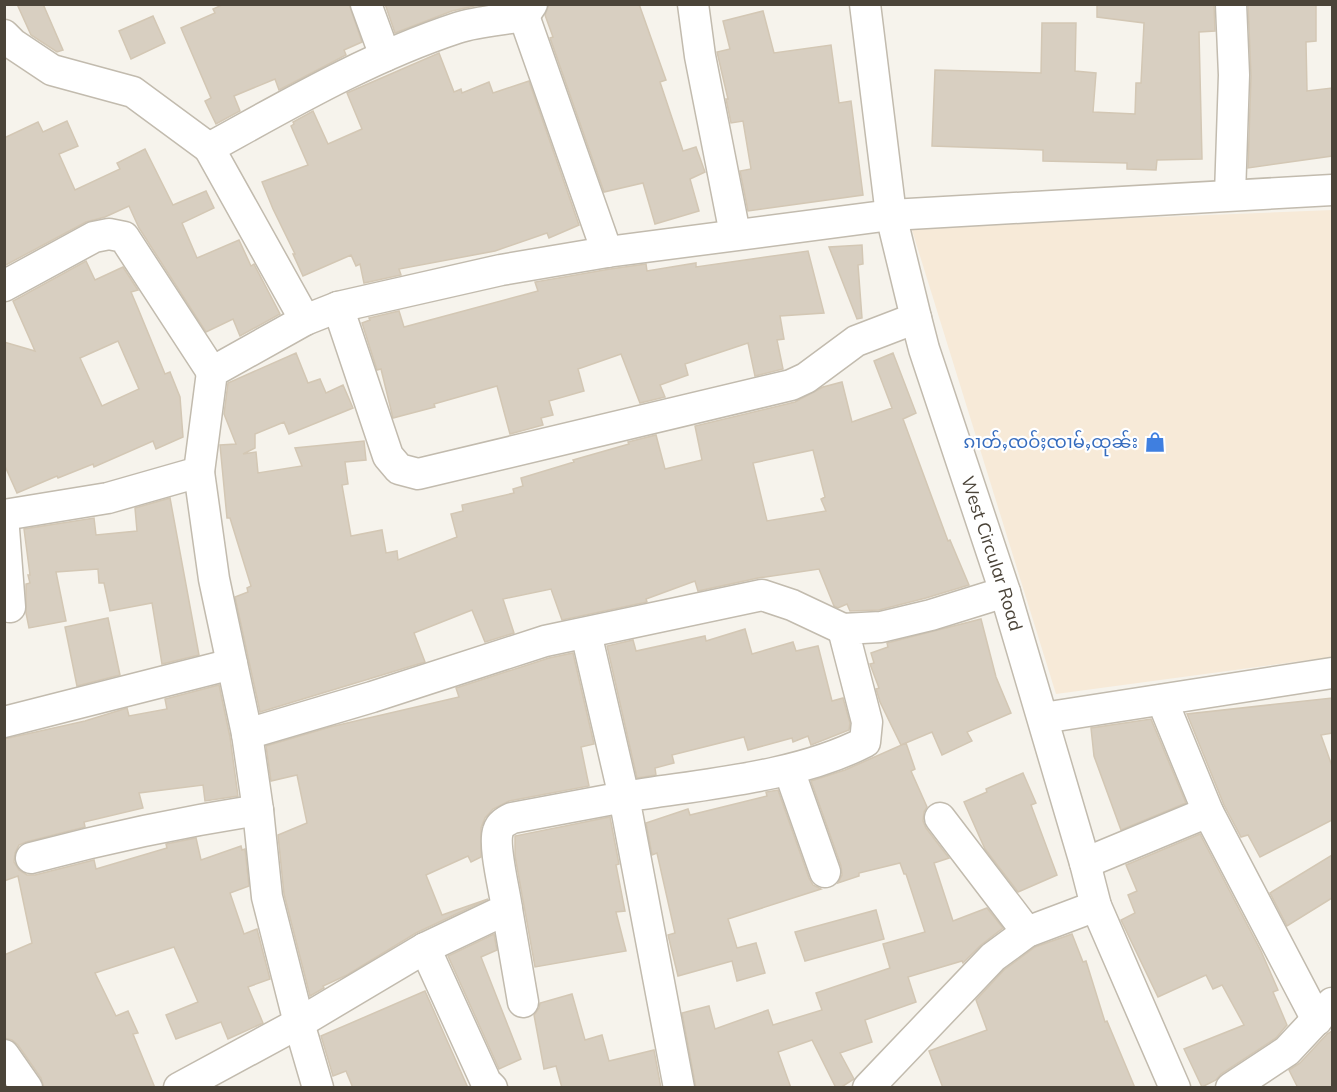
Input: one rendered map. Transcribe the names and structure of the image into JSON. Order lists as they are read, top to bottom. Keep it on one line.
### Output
{"streets":{"street":["West Circular Road"]},"places":{"shop":["ၵၢတ်ႇၸဝ်ႈၸၢမ်ႇထုၼ်း"]}}
